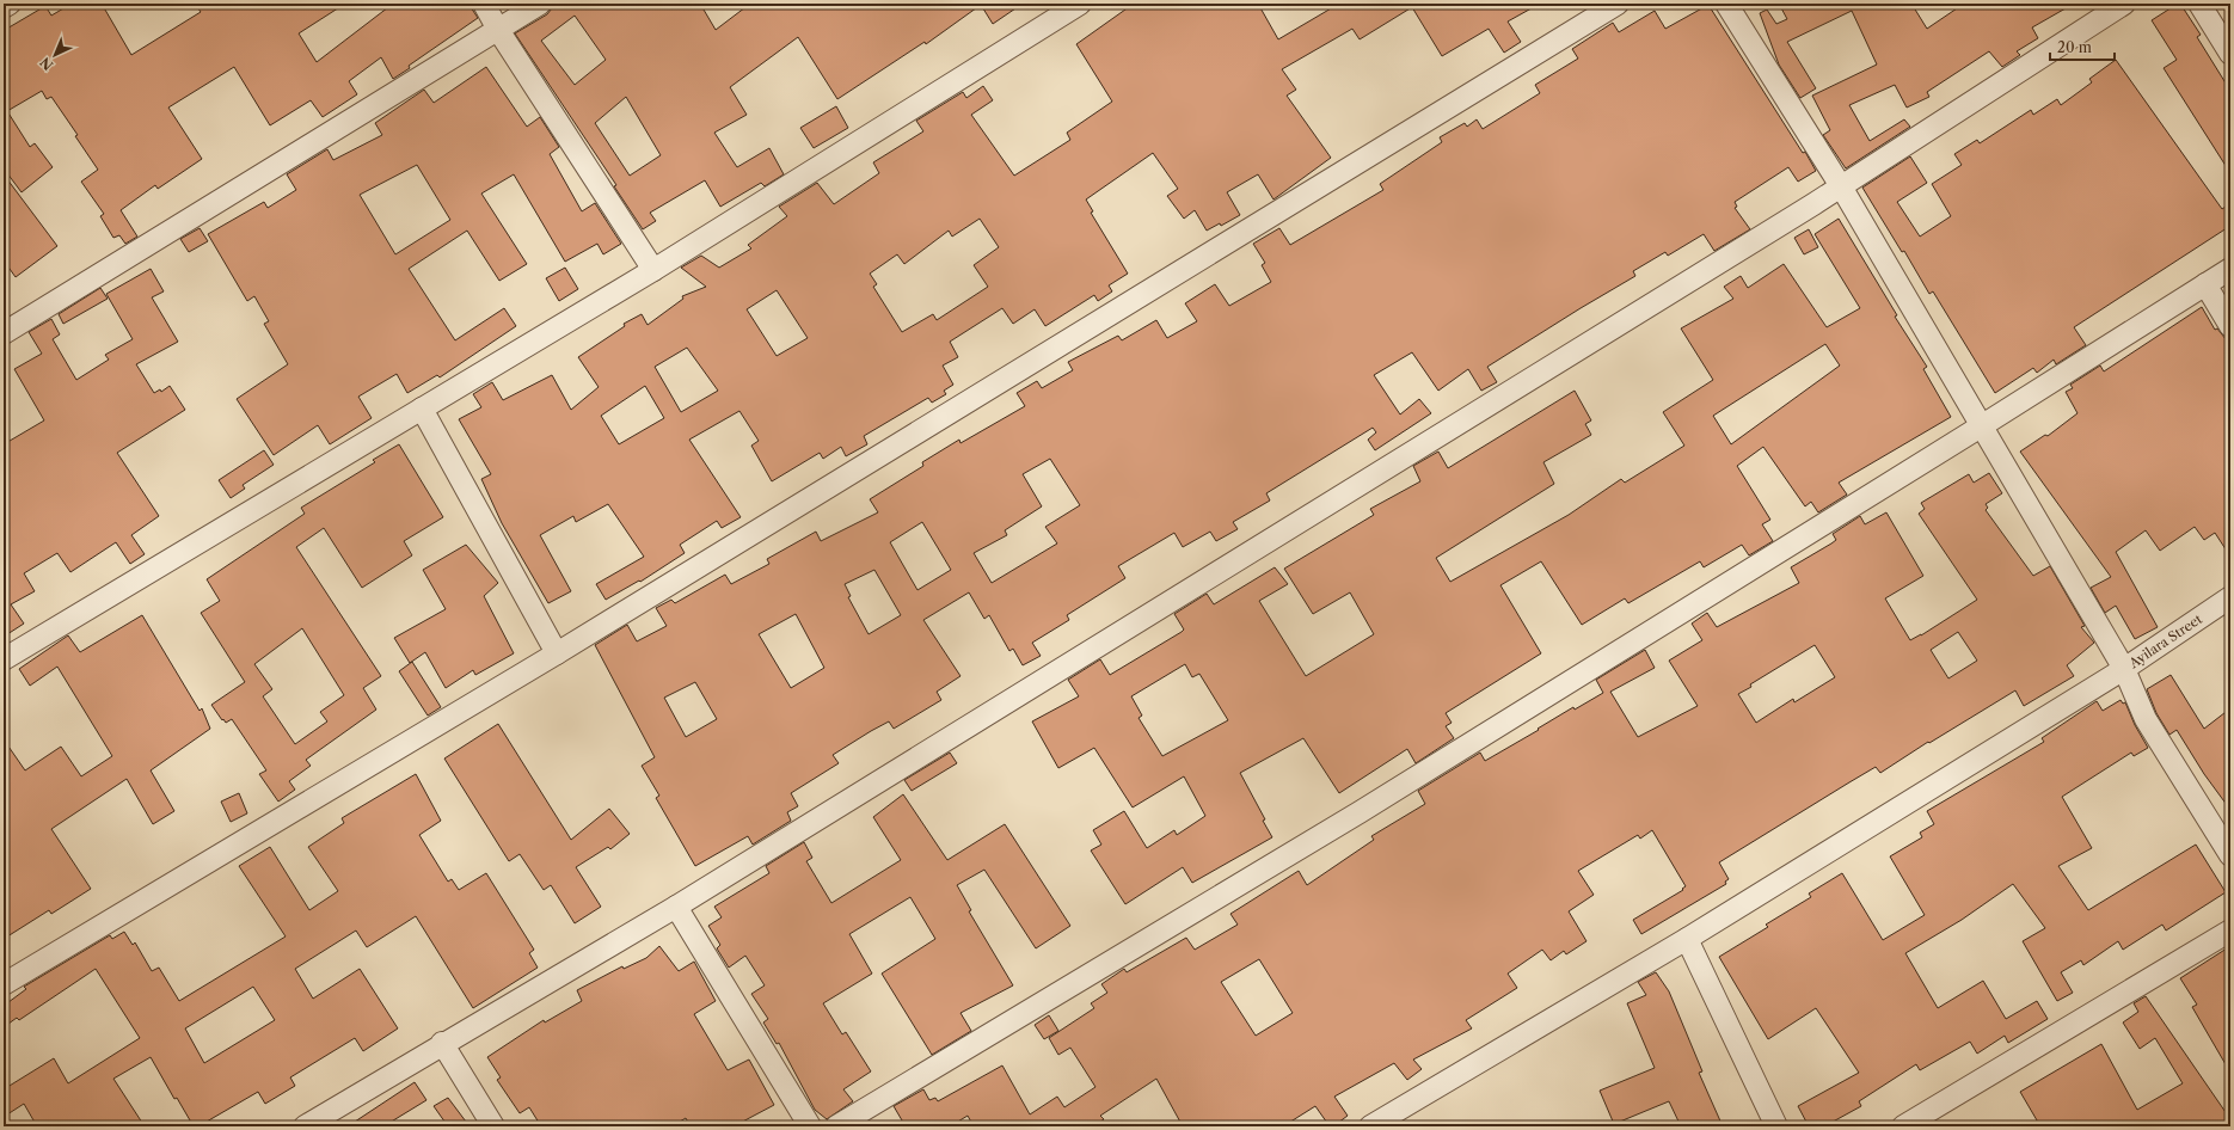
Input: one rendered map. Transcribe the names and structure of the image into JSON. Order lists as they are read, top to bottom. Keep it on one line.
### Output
{"streets":{"street":["Ayilara Street"]},"scale_bar":"20 m","north":"bottom left"}
